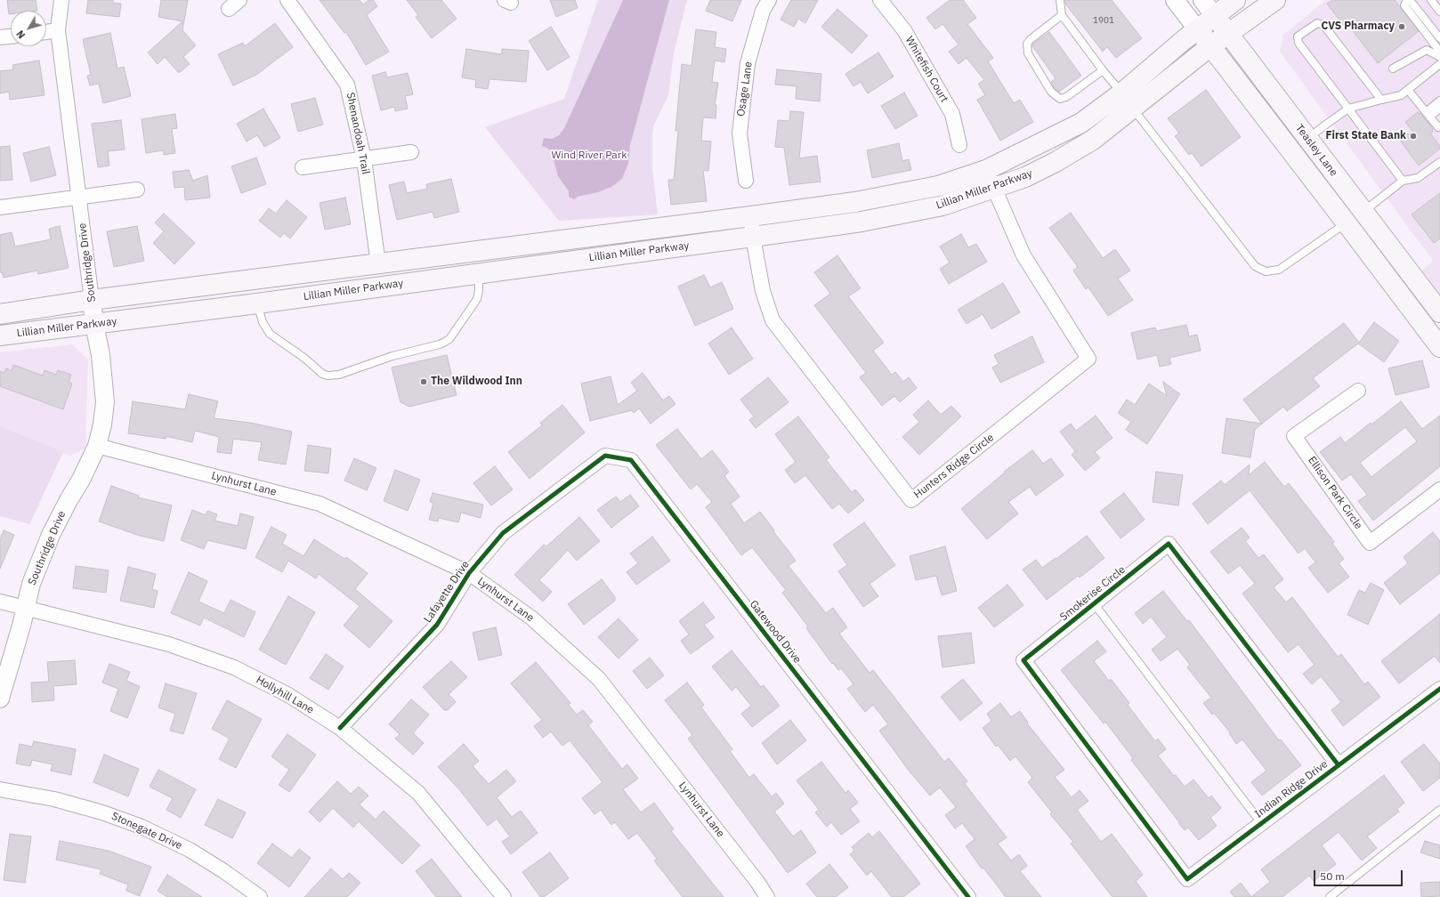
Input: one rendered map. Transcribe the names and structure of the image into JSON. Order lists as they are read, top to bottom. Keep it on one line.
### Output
{"streets":{"main road":["Teasley Lane","Lillian Miller Parkway"],"street":["Whitefish Court","Osage Lane","Shenandoah Trail","Southridge Drive","Hunters Ridge Circle","Lynhurst Lane","Ellison Park Circle","Lafayette Drive","Smokerise Circle","Gatewood Drive","Hollyhill Lane","Indian Ridge Drive","Stonegate Drive"]},"crossings":[["Shenandoah Trail","Lillian Miller Parkway"],["Teasley Lane","Lillian Miller Parkway"],["Lillian Miller Parkway","Southridge Drive"],["Lillian Miller Parkway","Hunters Ridge Circle"],["Southridge Drive","Lynhurst Lane"],["Southridge Drive","Hollyhill Lane"],["Lynhurst Lane","Lafayette Drive"],["Lafayette Drive","Gatewood Drive"],["Lafayette Drive","Hollyhill Lane"],["Smokerise Circle","Indian Ridge Drive"]],"parks":["Wind River Park"],"places":["CVS Pharmacy","First State Bank","The Wildwood Inn"],"house_numbers":["1901"],"scale_bar":"50 m","north":"bottom left"}
